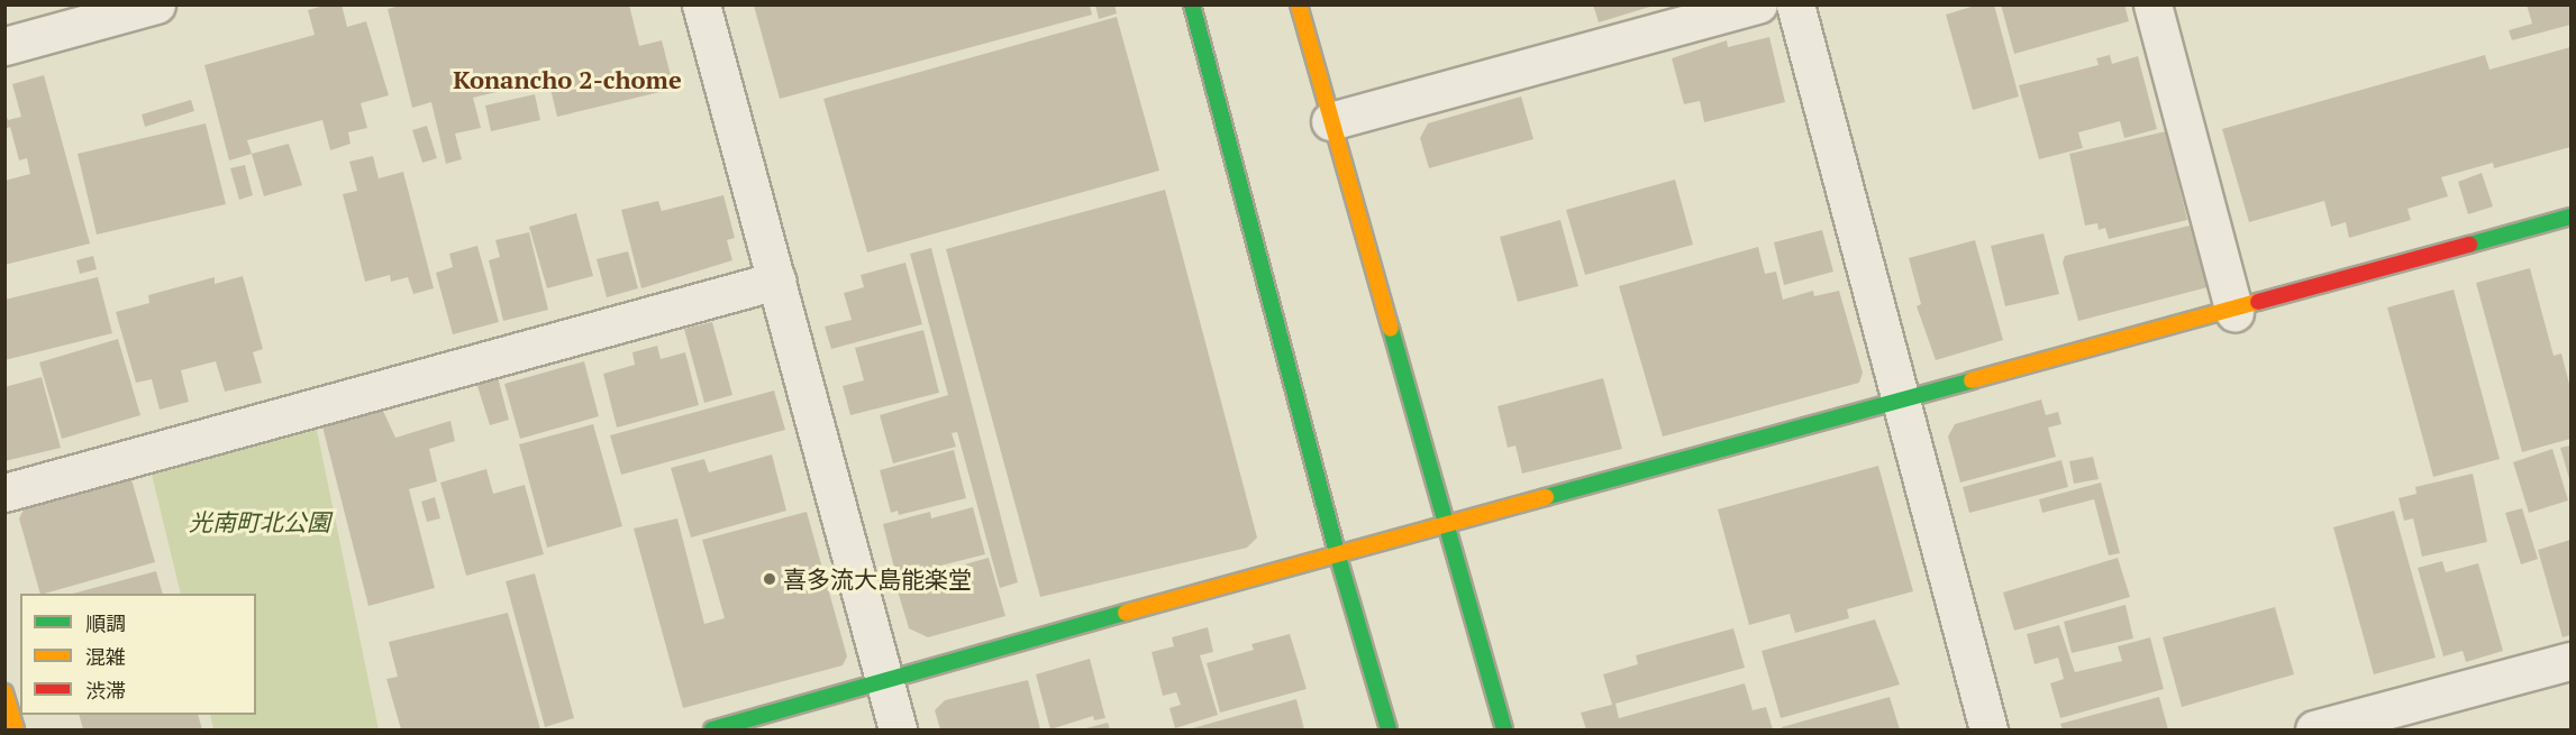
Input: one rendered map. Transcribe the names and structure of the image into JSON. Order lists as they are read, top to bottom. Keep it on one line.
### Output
{"districts":["Konancho 2-chome"],"parks":["光南町北公園"],"places":["喜多流大島能楽堂"],"legend":["順調","混雑","渋滞"]}
